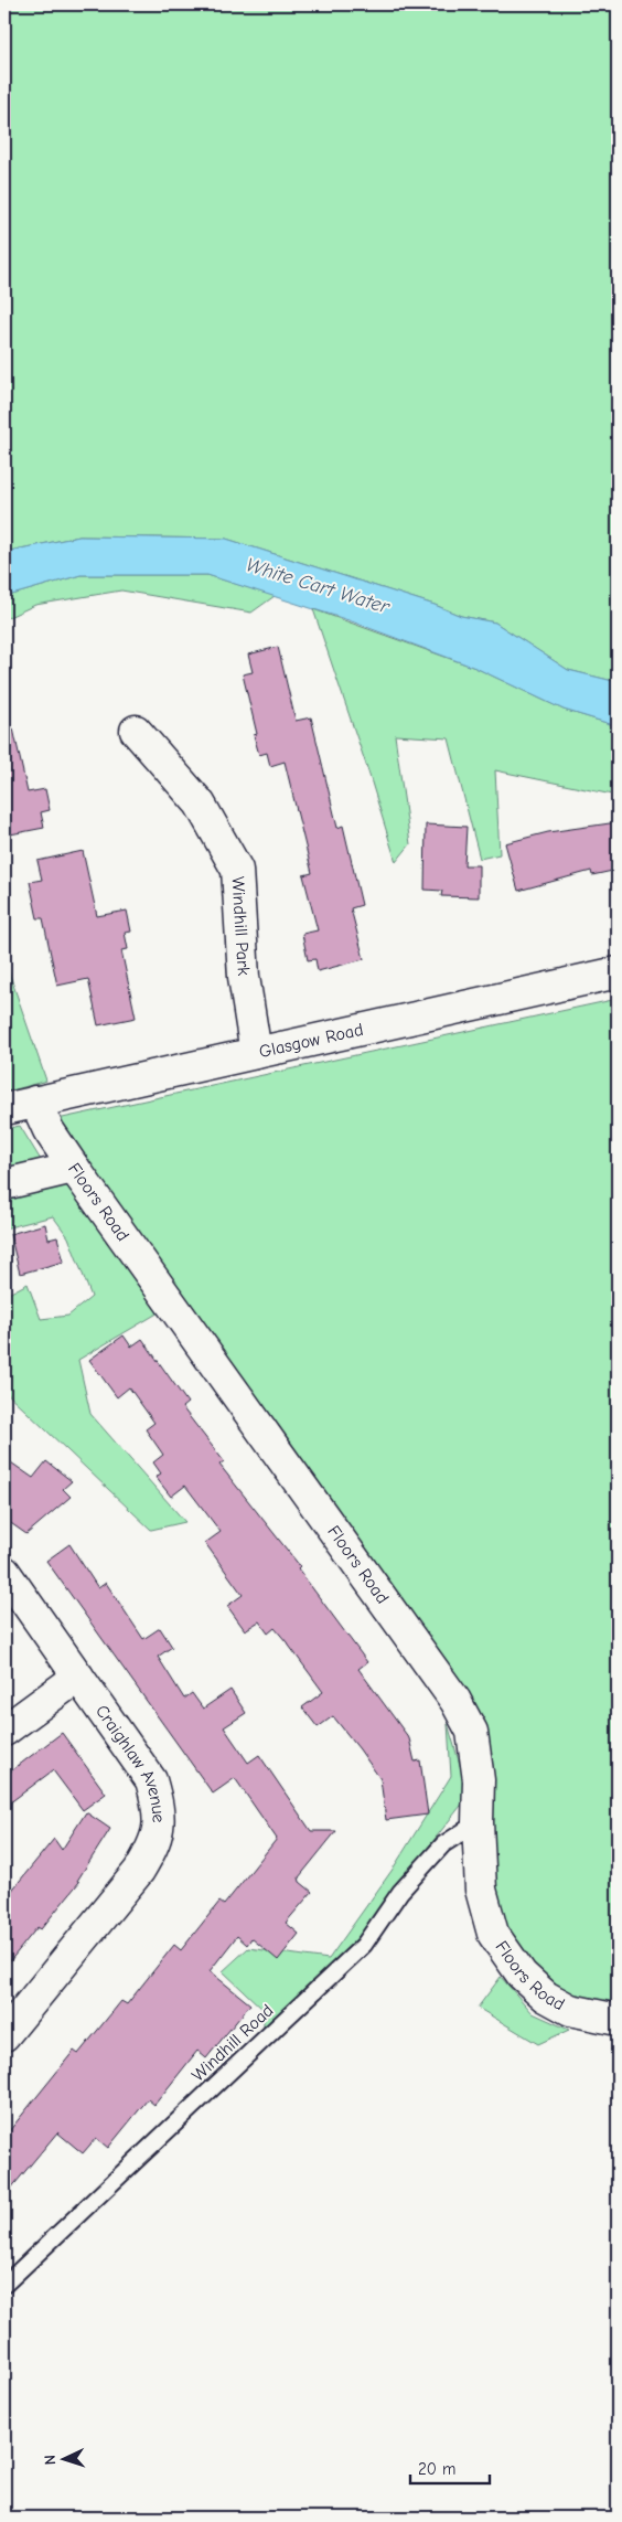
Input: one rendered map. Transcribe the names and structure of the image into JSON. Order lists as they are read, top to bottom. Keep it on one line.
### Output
{"streets":{"street":["Windhill Park","Glasgow Road","Floors Road","Craighlaw Avenue"],"lane":["Windhill Road"]},"crossings":[["Windhill Park","Glasgow Road"],["Glasgow Road","Floors Road"],["Floors Road","Windhill Road"]],"water":["White Cart Water"],"scale_bar":"20 m","north":"left"}
